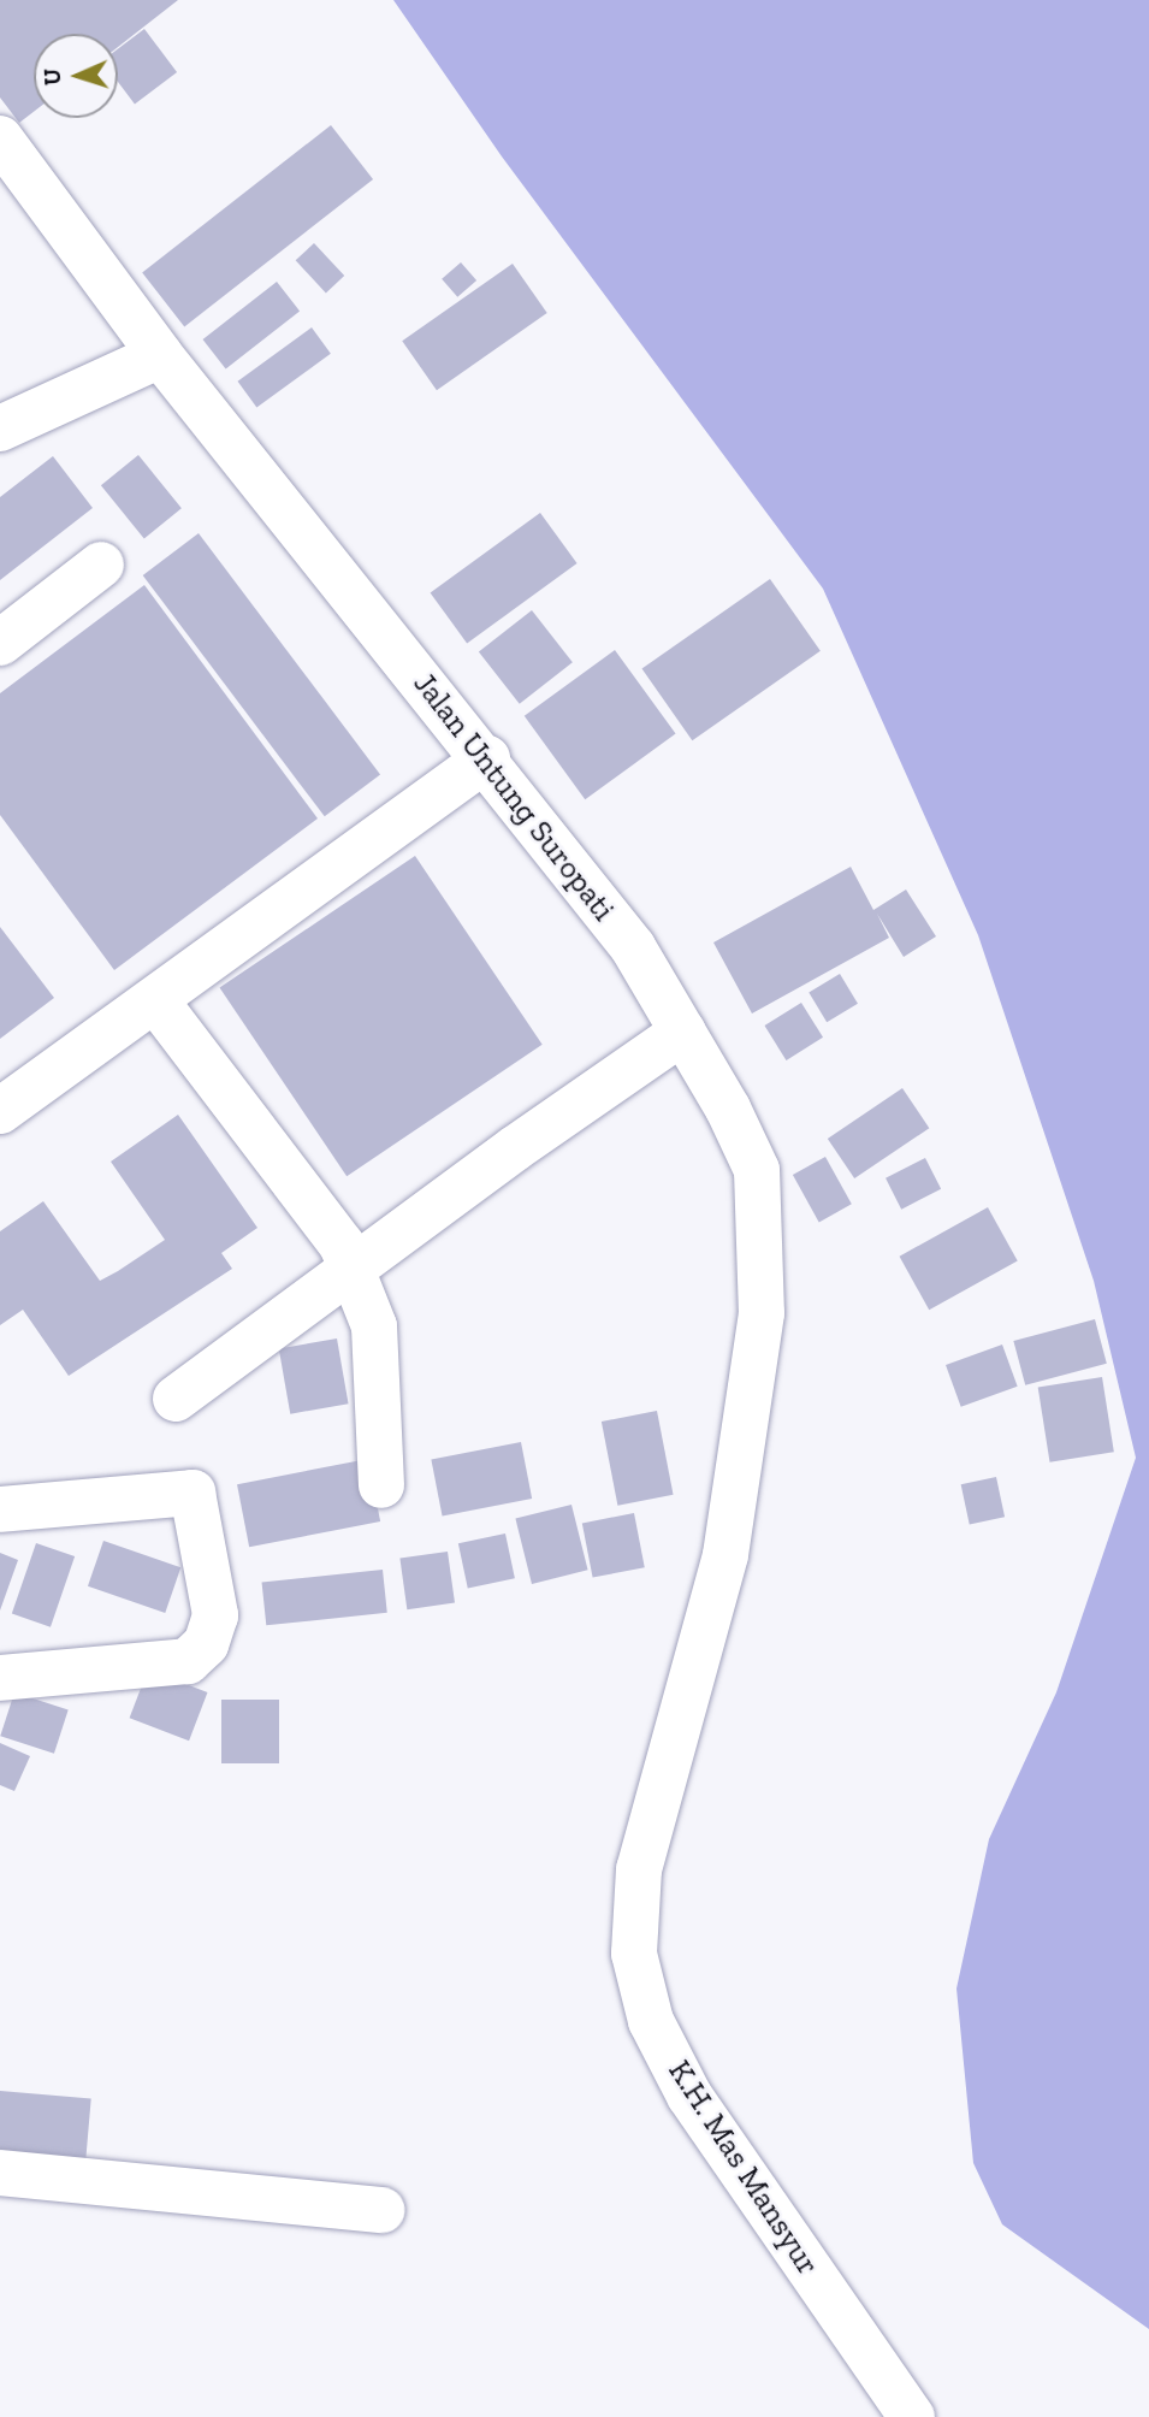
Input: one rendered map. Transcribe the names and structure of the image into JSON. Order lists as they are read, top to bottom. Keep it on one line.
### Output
{"streets":{"street":["Jalan Untung Suropati","K.H. Mas Mansyur"]},"crossings":[["Jalan Untung Suropati","K.H. Mas Mansyur"]],"north":"left"}
